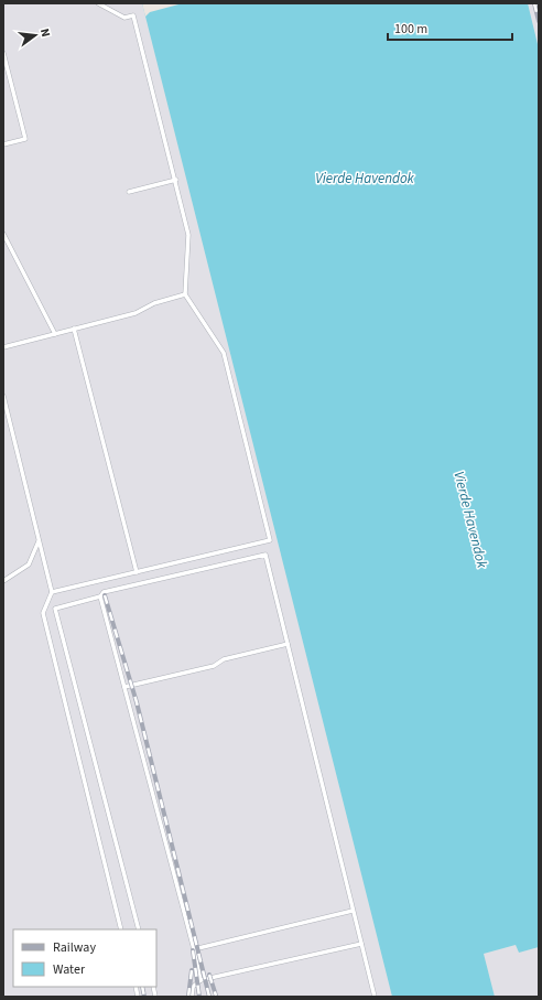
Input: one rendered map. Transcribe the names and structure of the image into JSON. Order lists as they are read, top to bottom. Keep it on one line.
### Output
{"water":["Vierde Havendok"],"legend":["Railway","Water"],"scale_bar":"100 m","north":"right"}
